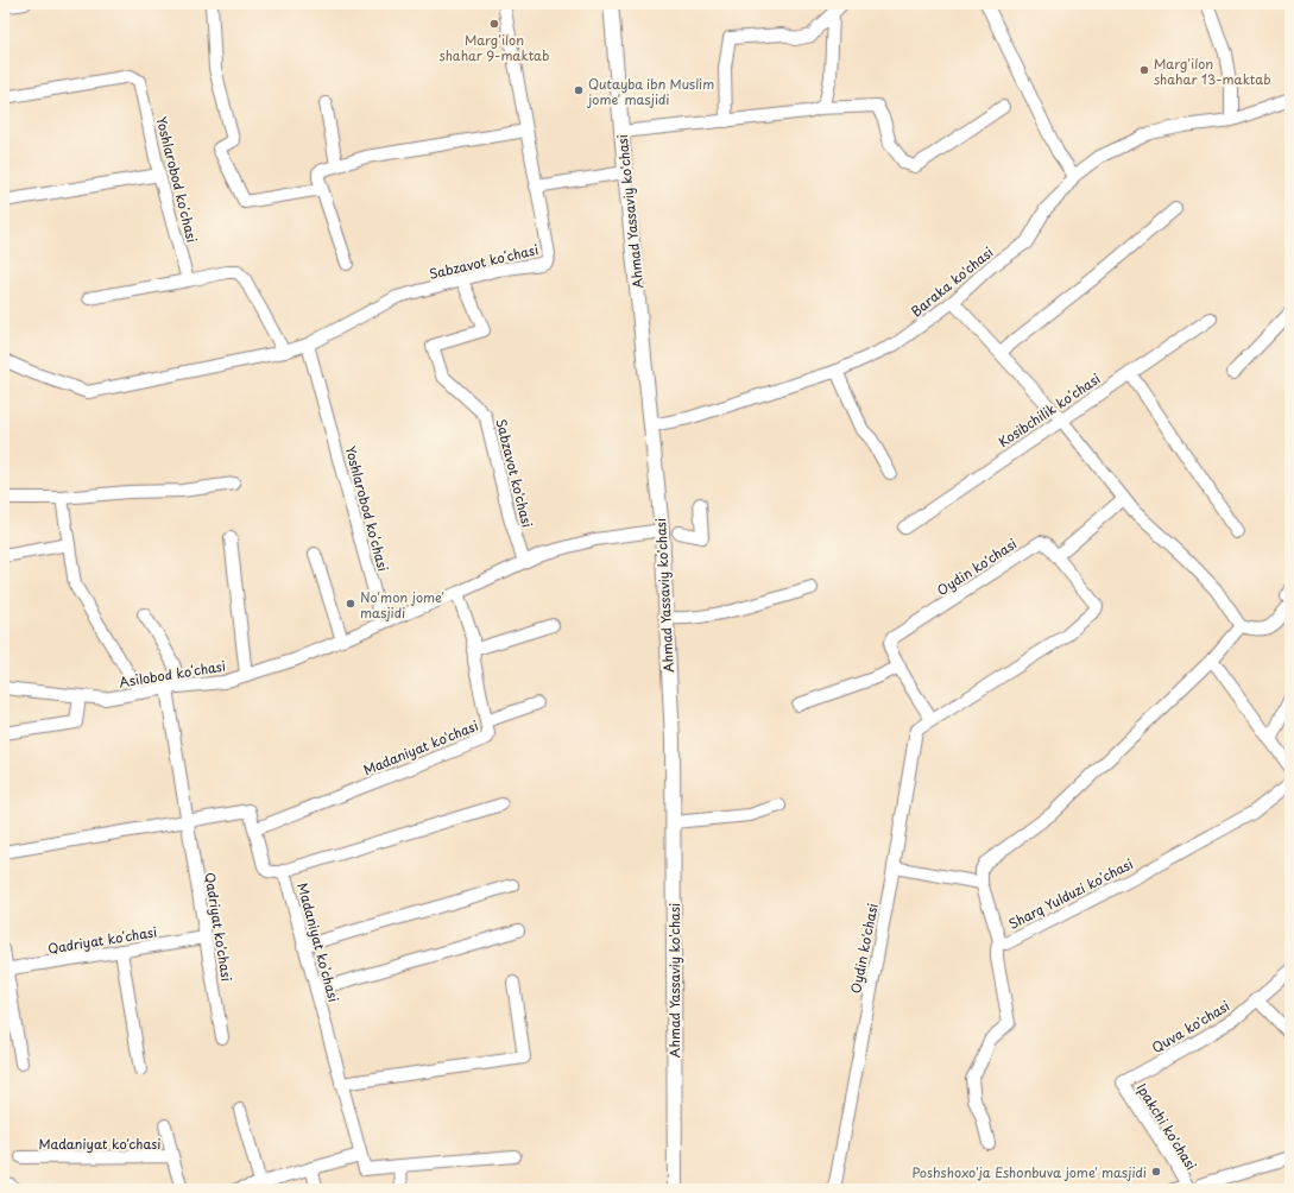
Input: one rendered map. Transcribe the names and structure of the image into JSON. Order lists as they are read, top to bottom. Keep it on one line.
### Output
{"streets":{"main road":["Ahmad Yassaviy ko'chasi"],"street":["Yoshlarobod koʻchasi","Sabzavot koʻchasi","Baraka ko'chasi","Kosibchilik koʻchasi","Sabzavot ko'chasi","Oydin ko'chasi","Asilobod koʻchasi","Madaniyat ko'chasi","Sharq Yulduzi koʻchasi","Qadriyat ko'chasi","Qadriyat koʻchasi","Madaniyat koʻchasi","Quva ko'chasi","Ipakchi ko'chasi"]},"crossings":[["Yoshlarobod koʻchasi","Sabzavot koʻchasi"],["Yoshlarobod koʻchasi","Asilobod koʻchasi"],["Ahmad Yassaviy ko'chasi","Baraka ko'chasi"],["Ahmad Yassaviy ko'chasi","Asilobod koʻchasi"],["Sabzavot koʻchasi","Sabzavot ko'chasi"],["Sabzavot ko'chasi","Asilobod koʻchasi"],["Asilobod koʻchasi","Madaniyat ko'chasi"],["Asilobod koʻchasi","Qadriyat ko'chasi"],["Qadriyat ko'chasi","Qadriyat koʻchasi"],["Quva ko'chasi","Ipakchi ko'chasi"]],"places":["Marg'ilon shahar 9-maktab","Marg'ilon shahar 13-maktab","Qutayba ibn Muslim jome' masjidi","No'mon jome' masjidi","Poshshoxo'ja Eshonbuva jome' masjidi"]}
